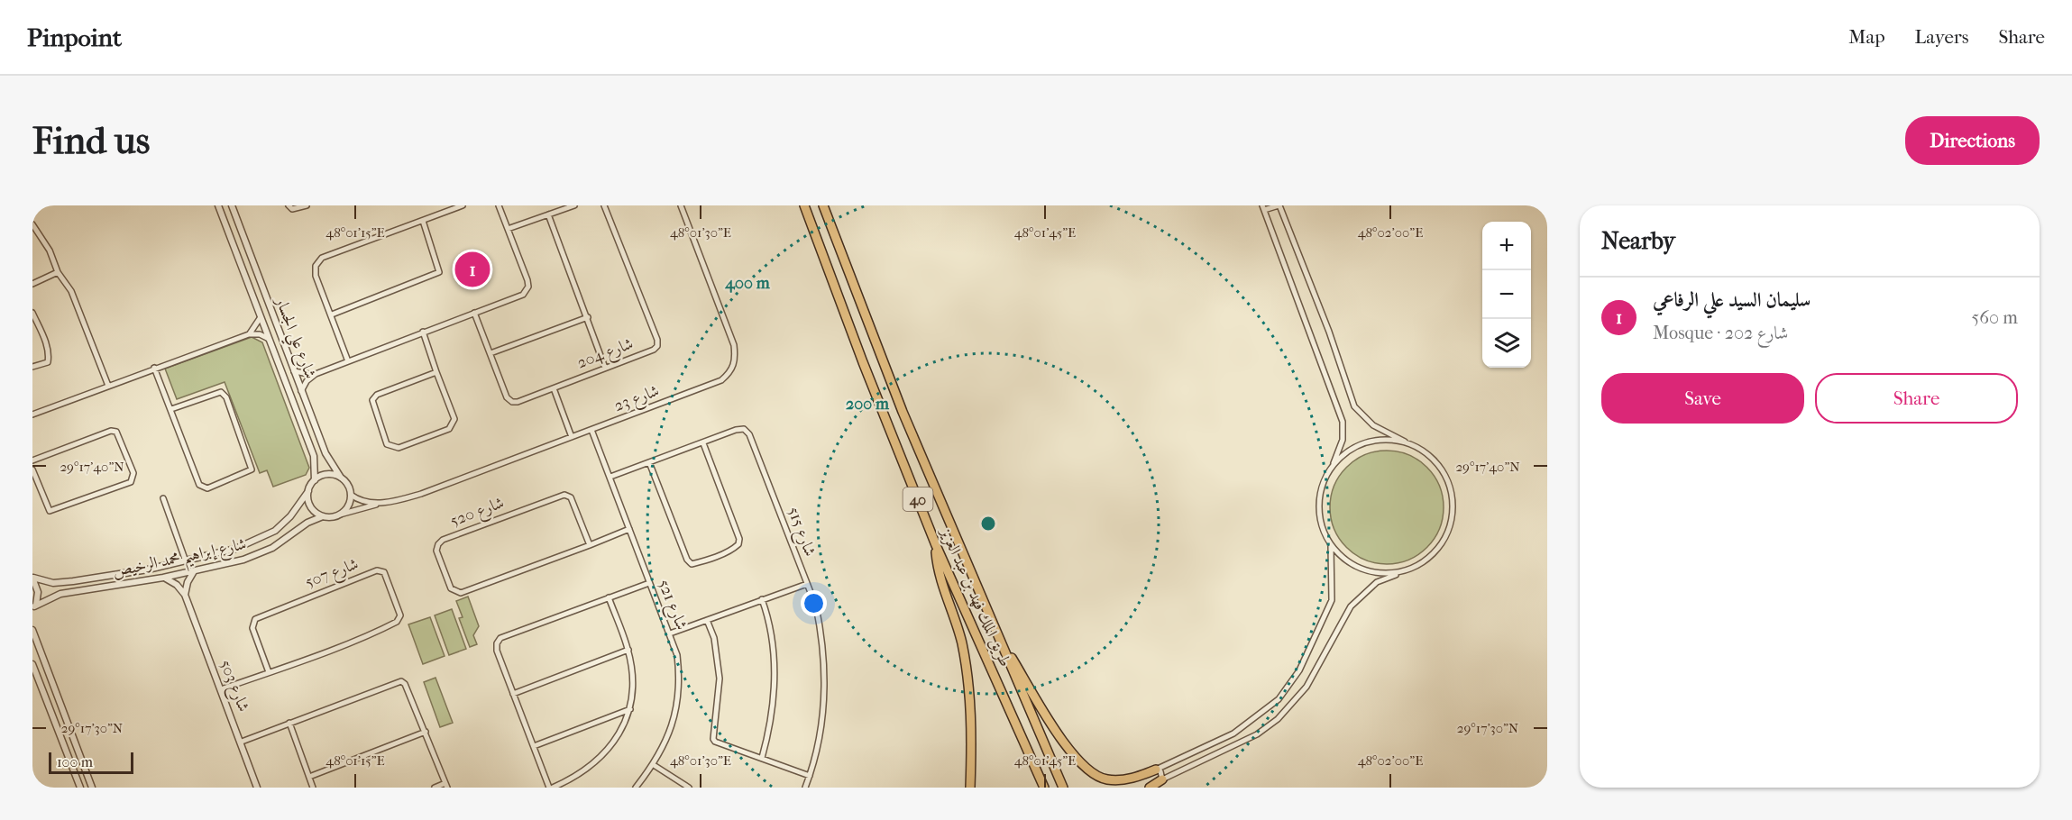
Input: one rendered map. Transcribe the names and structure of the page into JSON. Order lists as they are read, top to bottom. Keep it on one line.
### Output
{"streets":{"highway":["40","طريق الملك فهد بن عبد العزيز"],"street":["شارع علي الجسار","شارع 204","شارع 23","شارع 520","شارع 515","شارع إبراهيم محمد الرخيص","شارع 507","شارع 521","شارع 503"]},"crossings":[["شارع علي الجسار","شارع 23"],["شارع علي الجسار","شارع إبراهيم محمد الرخيص"],["شارع 23","شارع إبراهيم محمد الرخيص"],["شارع 23","شارع 521"],["شارع 520","شارع 521"],["شارع 515","شارع 521"],["شارع 507","شارع 503"]],"scale_bar":"100 m","page":{"header":"Pinpoint","nav":["Map","Layers","Share"],"buttons":["Directions",["Save","Share"]],"title":"Find us","heading":"Nearby","map_buttons":["+","−"],"pins":"1","list":[{"mark":"1","name":"سليمان السيد علي الرفاعي","note":"Mosque · شارع 202","value":"560 m"}],"scale":"100 m"},"coordinates":["48°01'15\"E","48°01'30\"E","48°01'45\"E","48°02'00\"E","29°17'40\"N","29°17'30\"N"],"rings":["400 m","200 m"]}
